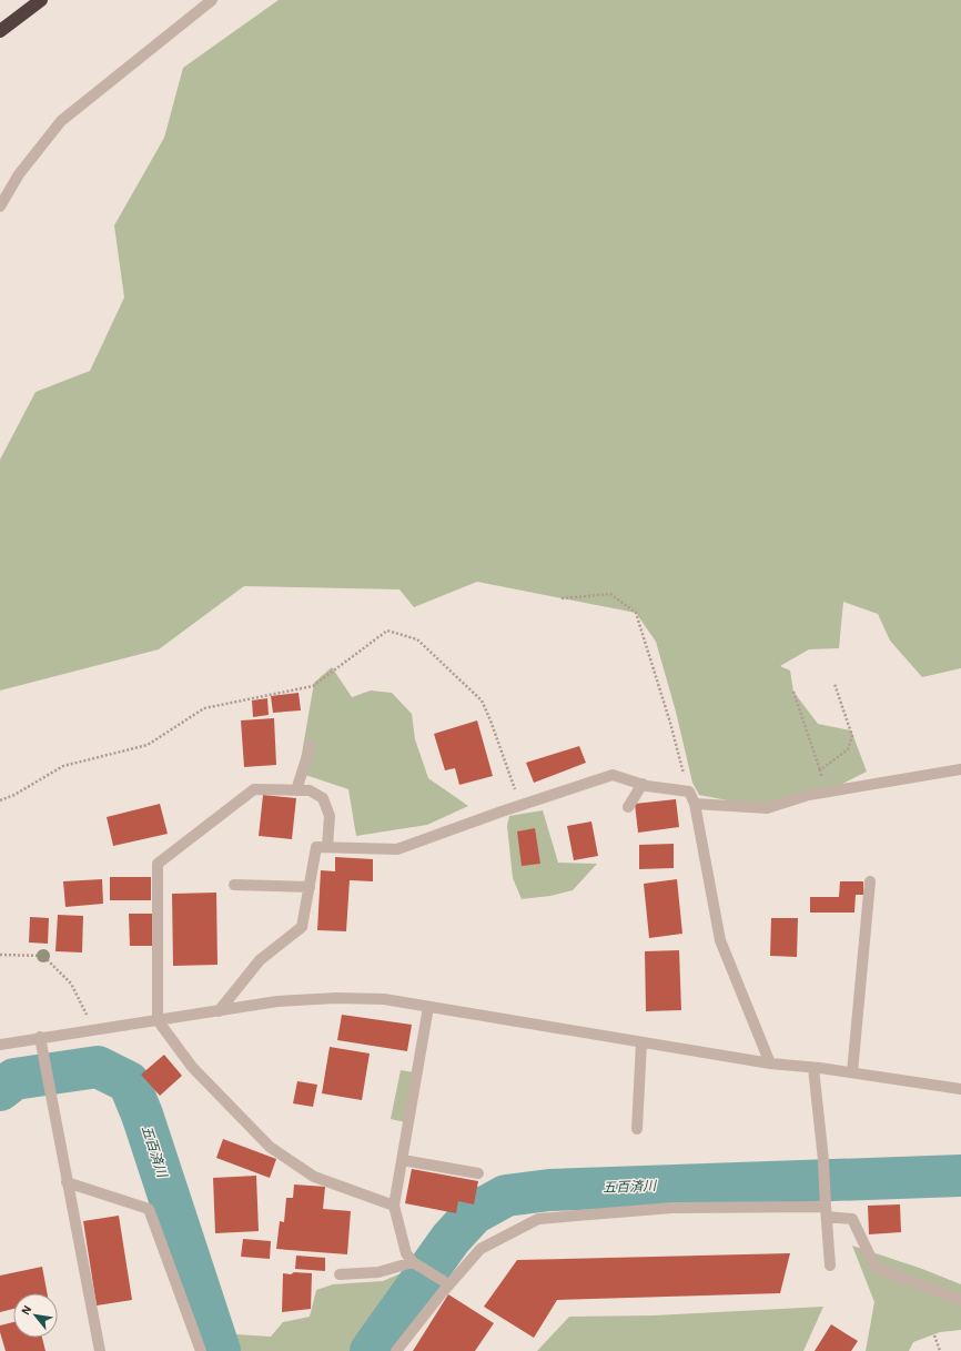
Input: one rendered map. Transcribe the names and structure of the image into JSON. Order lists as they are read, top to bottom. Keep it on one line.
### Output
{"water":["五百済川"],"north":"top left"}
